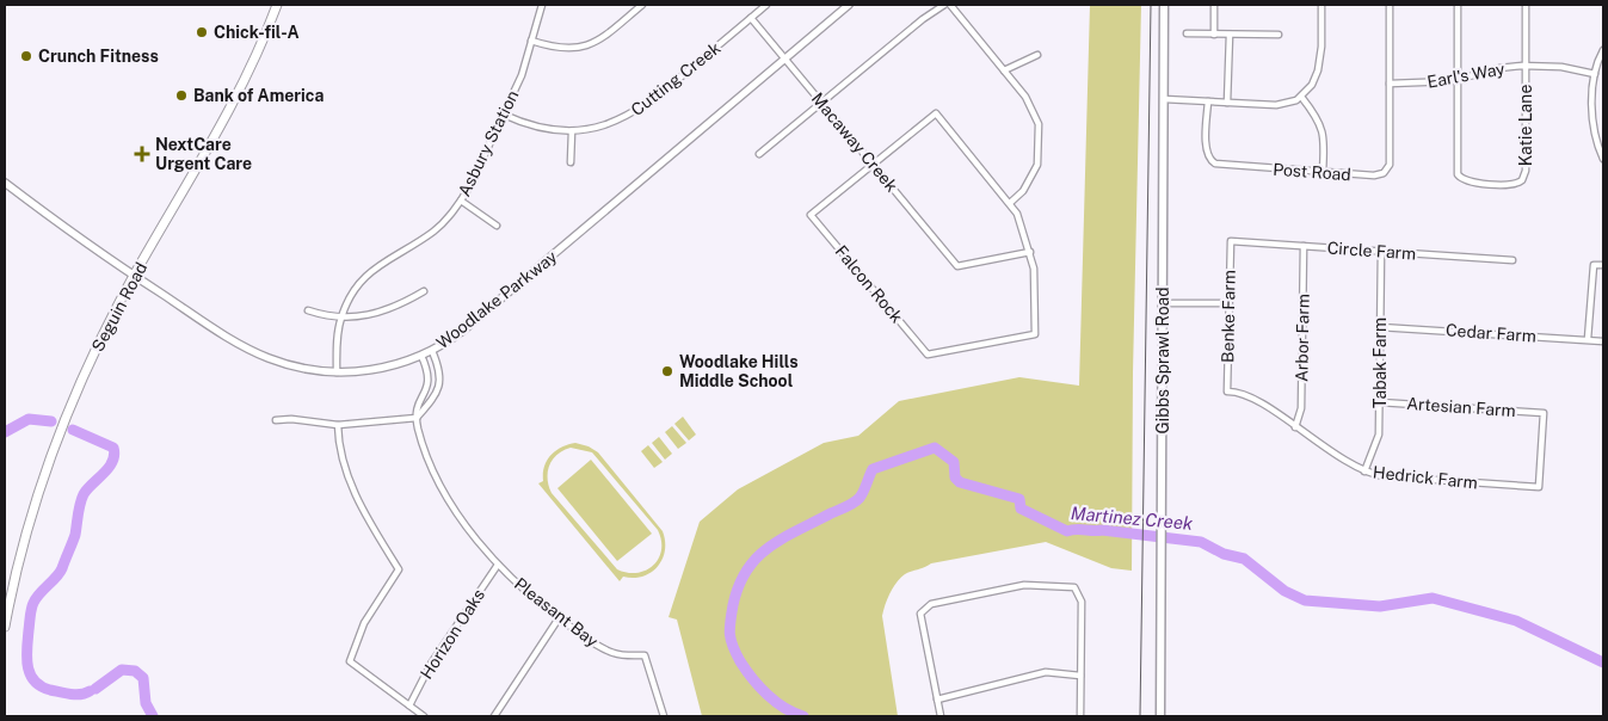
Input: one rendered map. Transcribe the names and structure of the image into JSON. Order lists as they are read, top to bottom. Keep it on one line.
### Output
{"streets":{"main road":["Seguin Road","Gibbs Sprawl Road"],"street":["Earl's Way","Cutting Creek","Katie Lane","Macaway Creek","Asbury Station","Post Road","Circle Farm","Falcon Rock","Woodlake Parkway","Benke Farm","Cedar Farm","Arbor Farm","Tabak Farm","Artesian Farm","Hedrick Farm","Pleasant Bay","Horizon Oaks"]},"crossings":[["Earl's Way","Katie Lane"],["Earl's Way","Post Road"],["Cutting Creek","Macaway Creek"],["Cutting Creek","Asbury Station"],["Macaway Creek","Falcon Rock"],["Macaway Creek","Woodlake Parkway"],["Asbury Station","Woodlake Parkway"],["Circle Farm","Benke Farm"],["Circle Farm","Arbor Farm"],["Circle Farm","Tabak Farm"],["Woodlake Parkway","Seguin Road"],["Benke Farm","Hedrick Farm"],["Cedar Farm","Tabak Farm"],["Arbor Farm","Hedrick Farm"],["Tabak Farm","Artesian Farm"],["Tabak Farm","Hedrick Farm"],["Artesian Farm","Hedrick Farm"],["Pleasant Bay","Horizon Oaks"]],"water":["Martinez Creek"],"places":{"other":["Chick-fil-A","Crunch Fitness","Bank of America","Woodlake Hills Middle School"],"health":["NextCare Urgent Care"]}}
